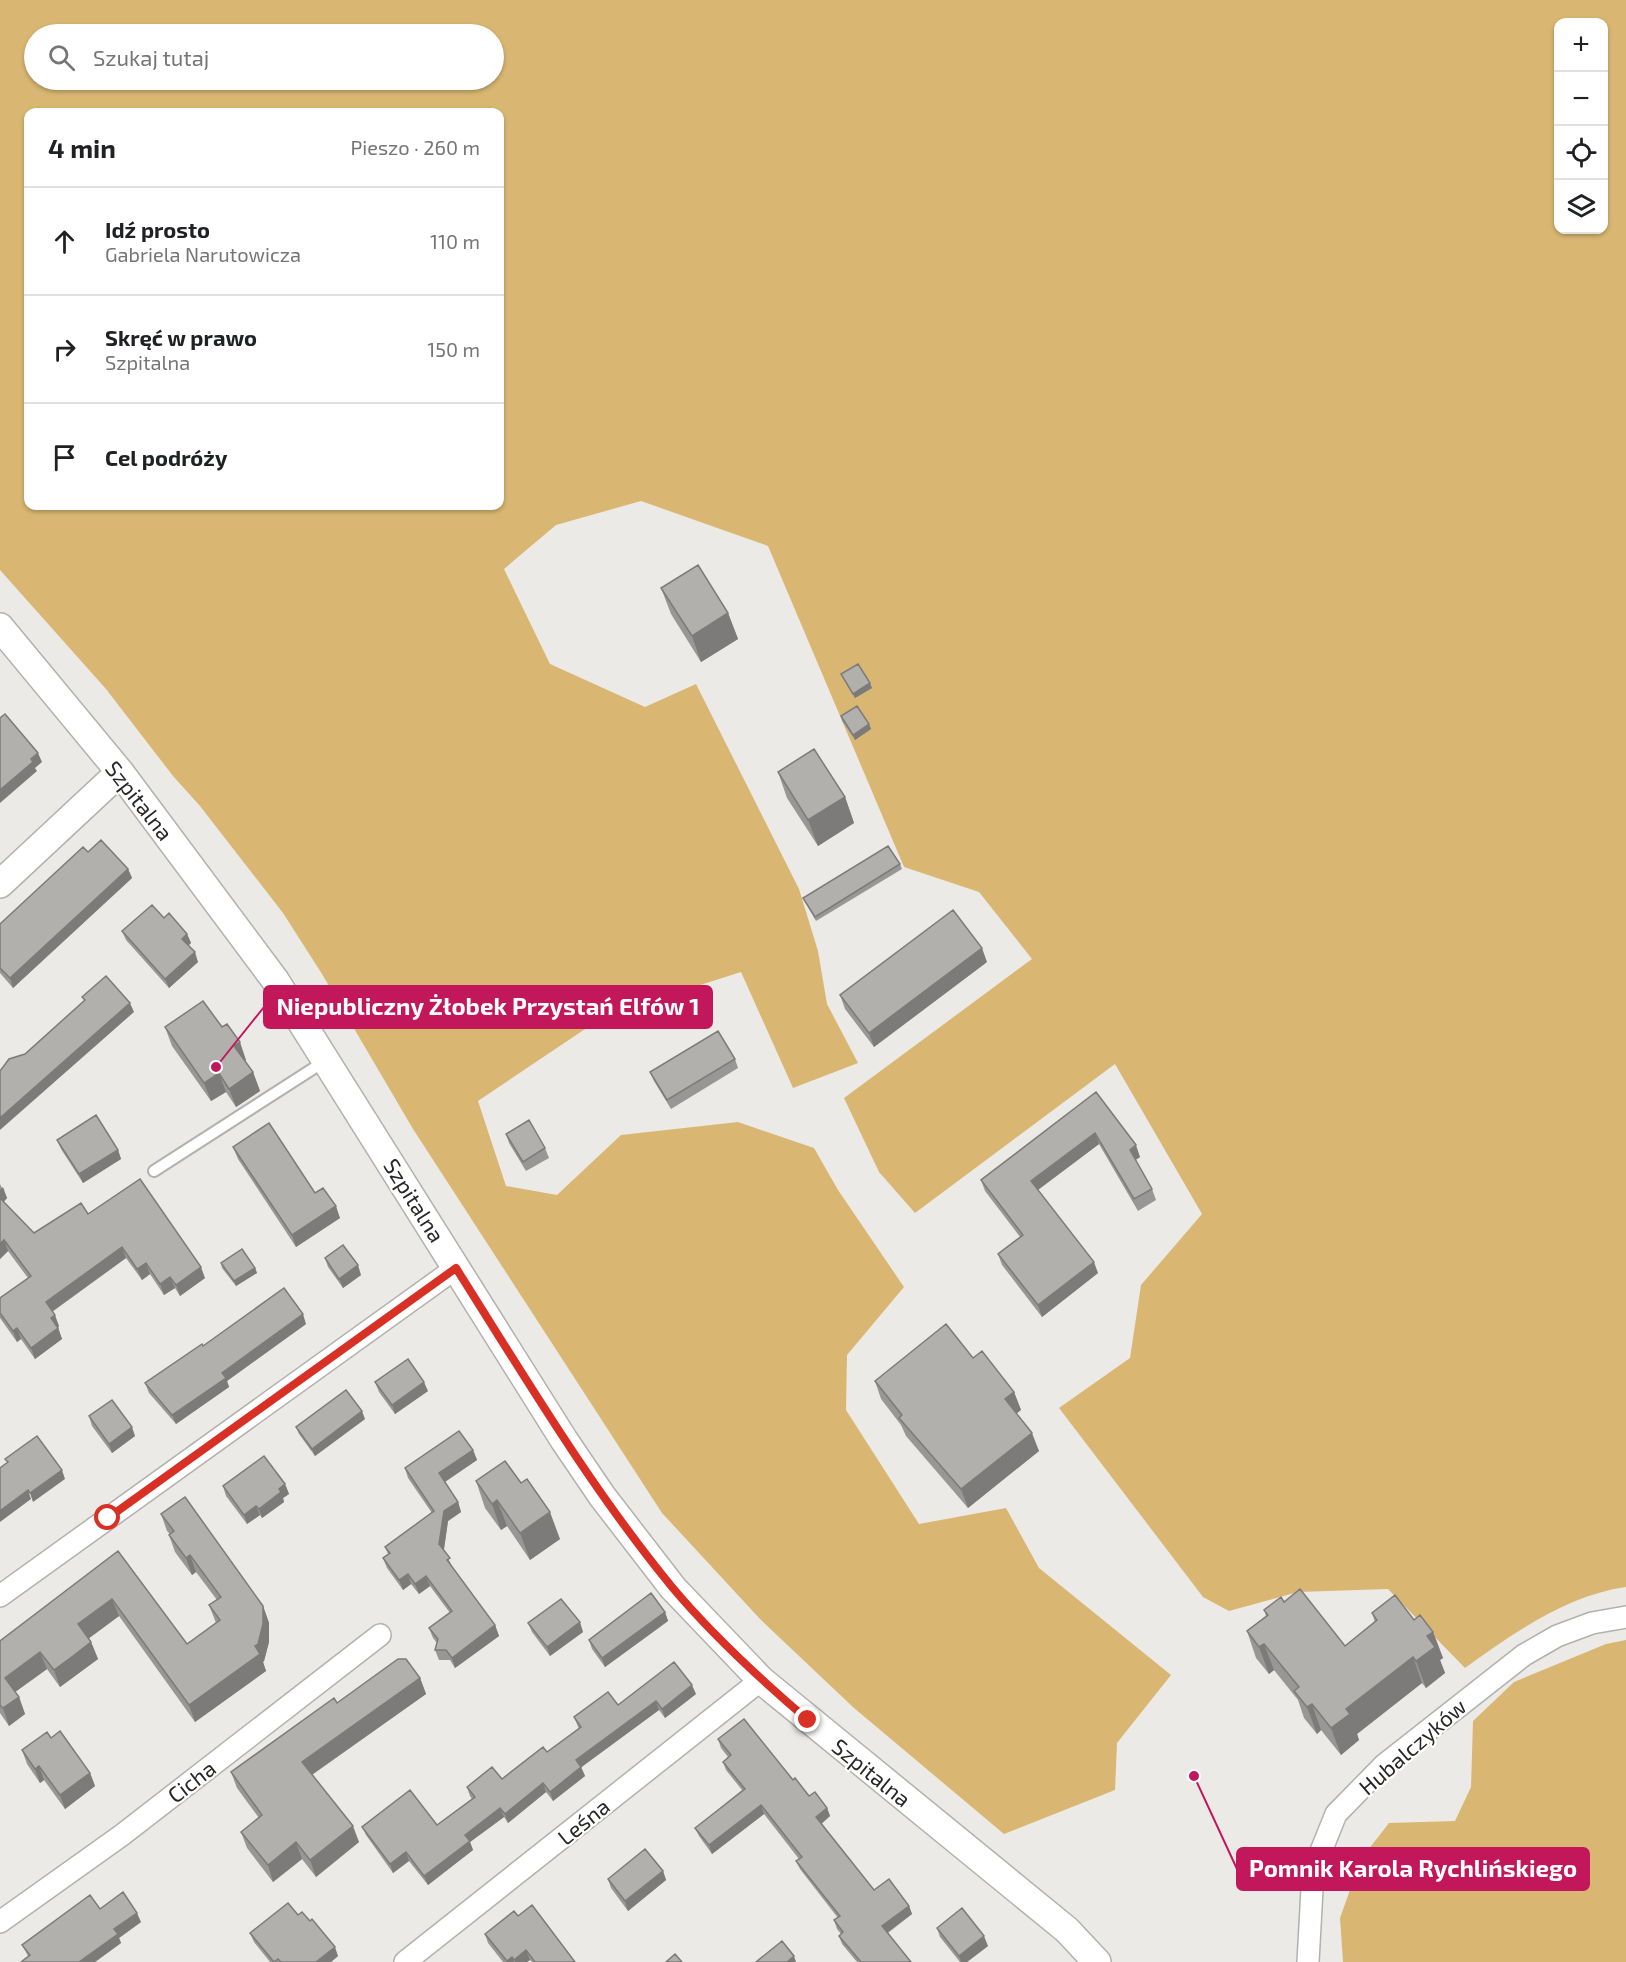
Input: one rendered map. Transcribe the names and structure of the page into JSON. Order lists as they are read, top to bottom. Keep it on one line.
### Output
{"streets":{"street":["Szpitalna","Hubalczyków","Cicha","Leśna"]},"crossings":[["Szpitalna","Leśna"]],"places":["Niepubliczny Żłobek Przystań Elfów 1","Pomnik Karola Rychlińskiego"],"page":{"map_buttons":["+","−"],"search":"Szukaj tutaj","heading":["4 min","Pieszo · 260 m"],"list":[["Idź prosto","Gabriela Narutowicza","110 m"],["Skręć w prawo","Szpitalna","150 m"],"Cel podróży"]}}
